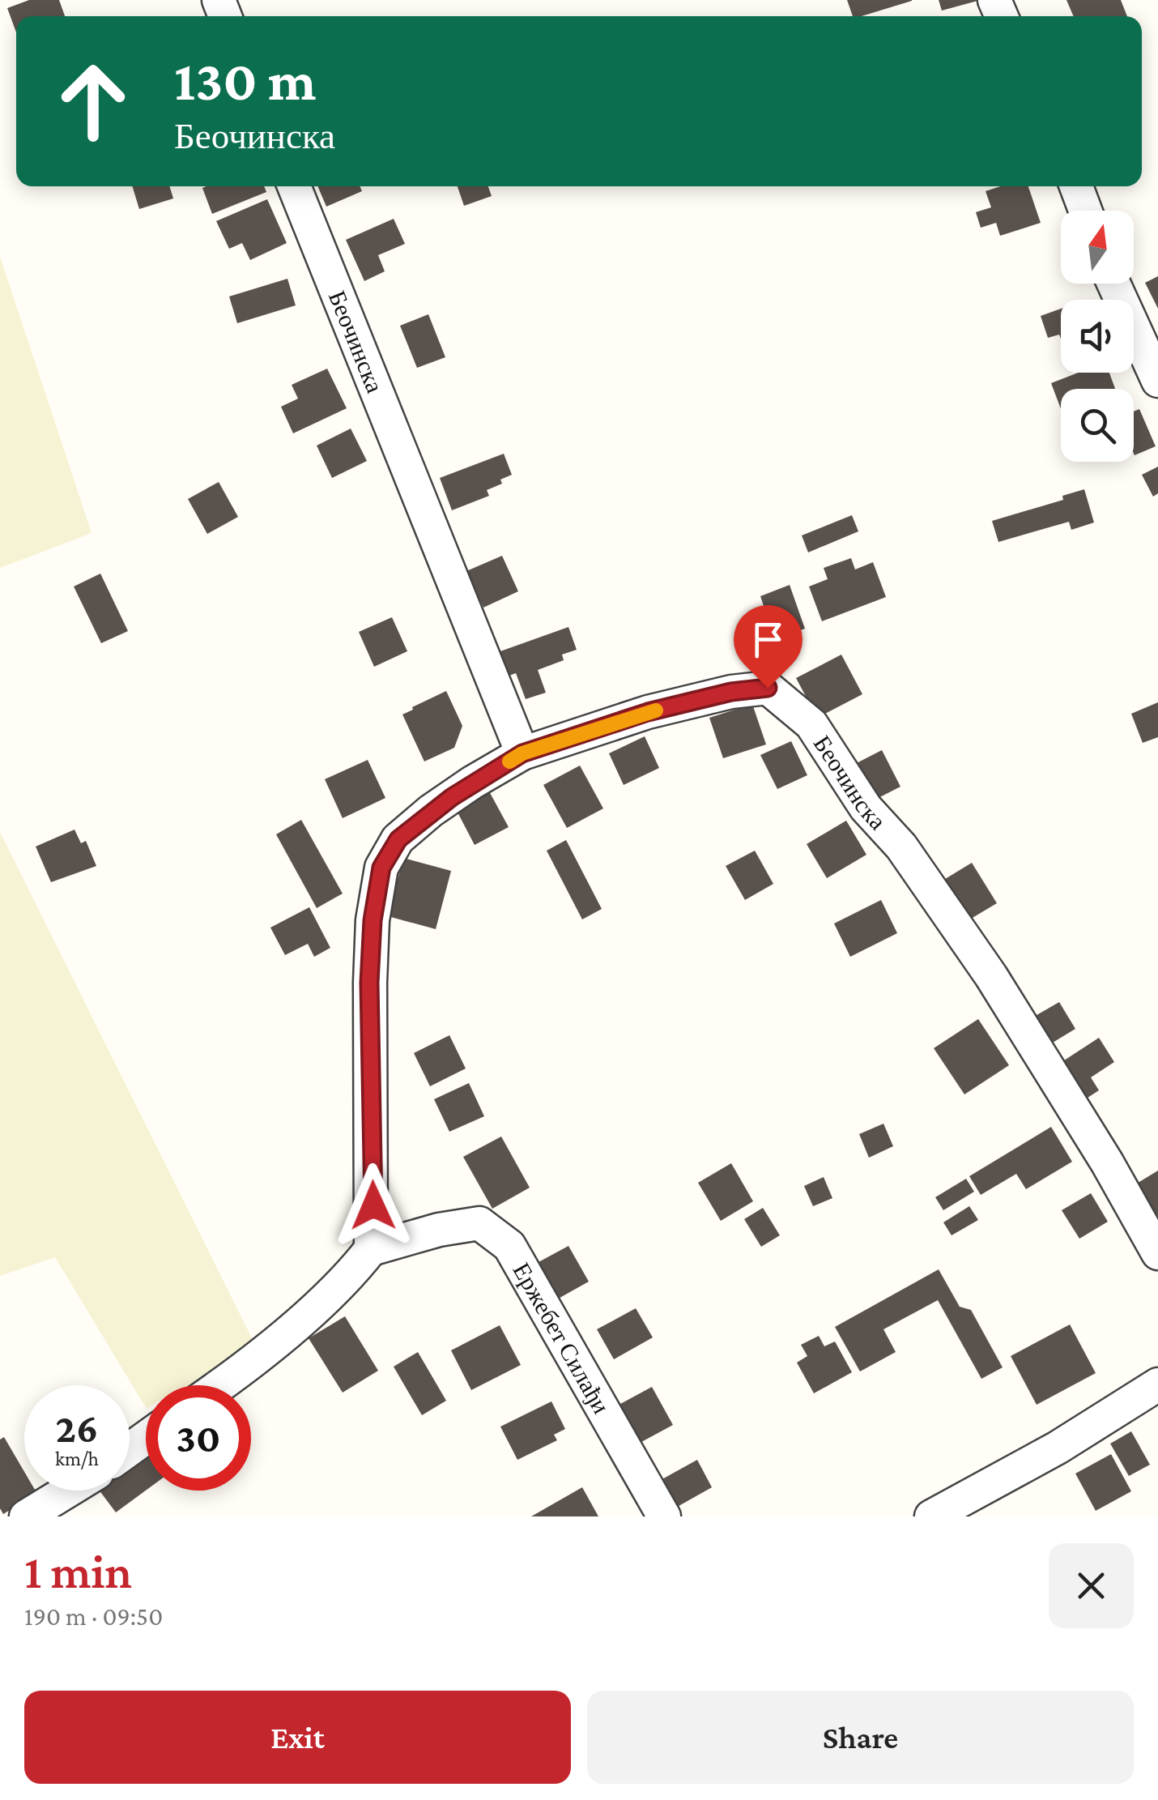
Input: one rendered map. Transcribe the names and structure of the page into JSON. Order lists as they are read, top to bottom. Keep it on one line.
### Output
{"streets":{"street":["Беочинска","Ержебет Силађи"]},"north":"top","page":{"turn":["130 m","Беочинска"],"speed":"26 km/h","limit":"30","heading":["1 min","190 m · 09:50"],"buttons":["Exit","Share"]}}
